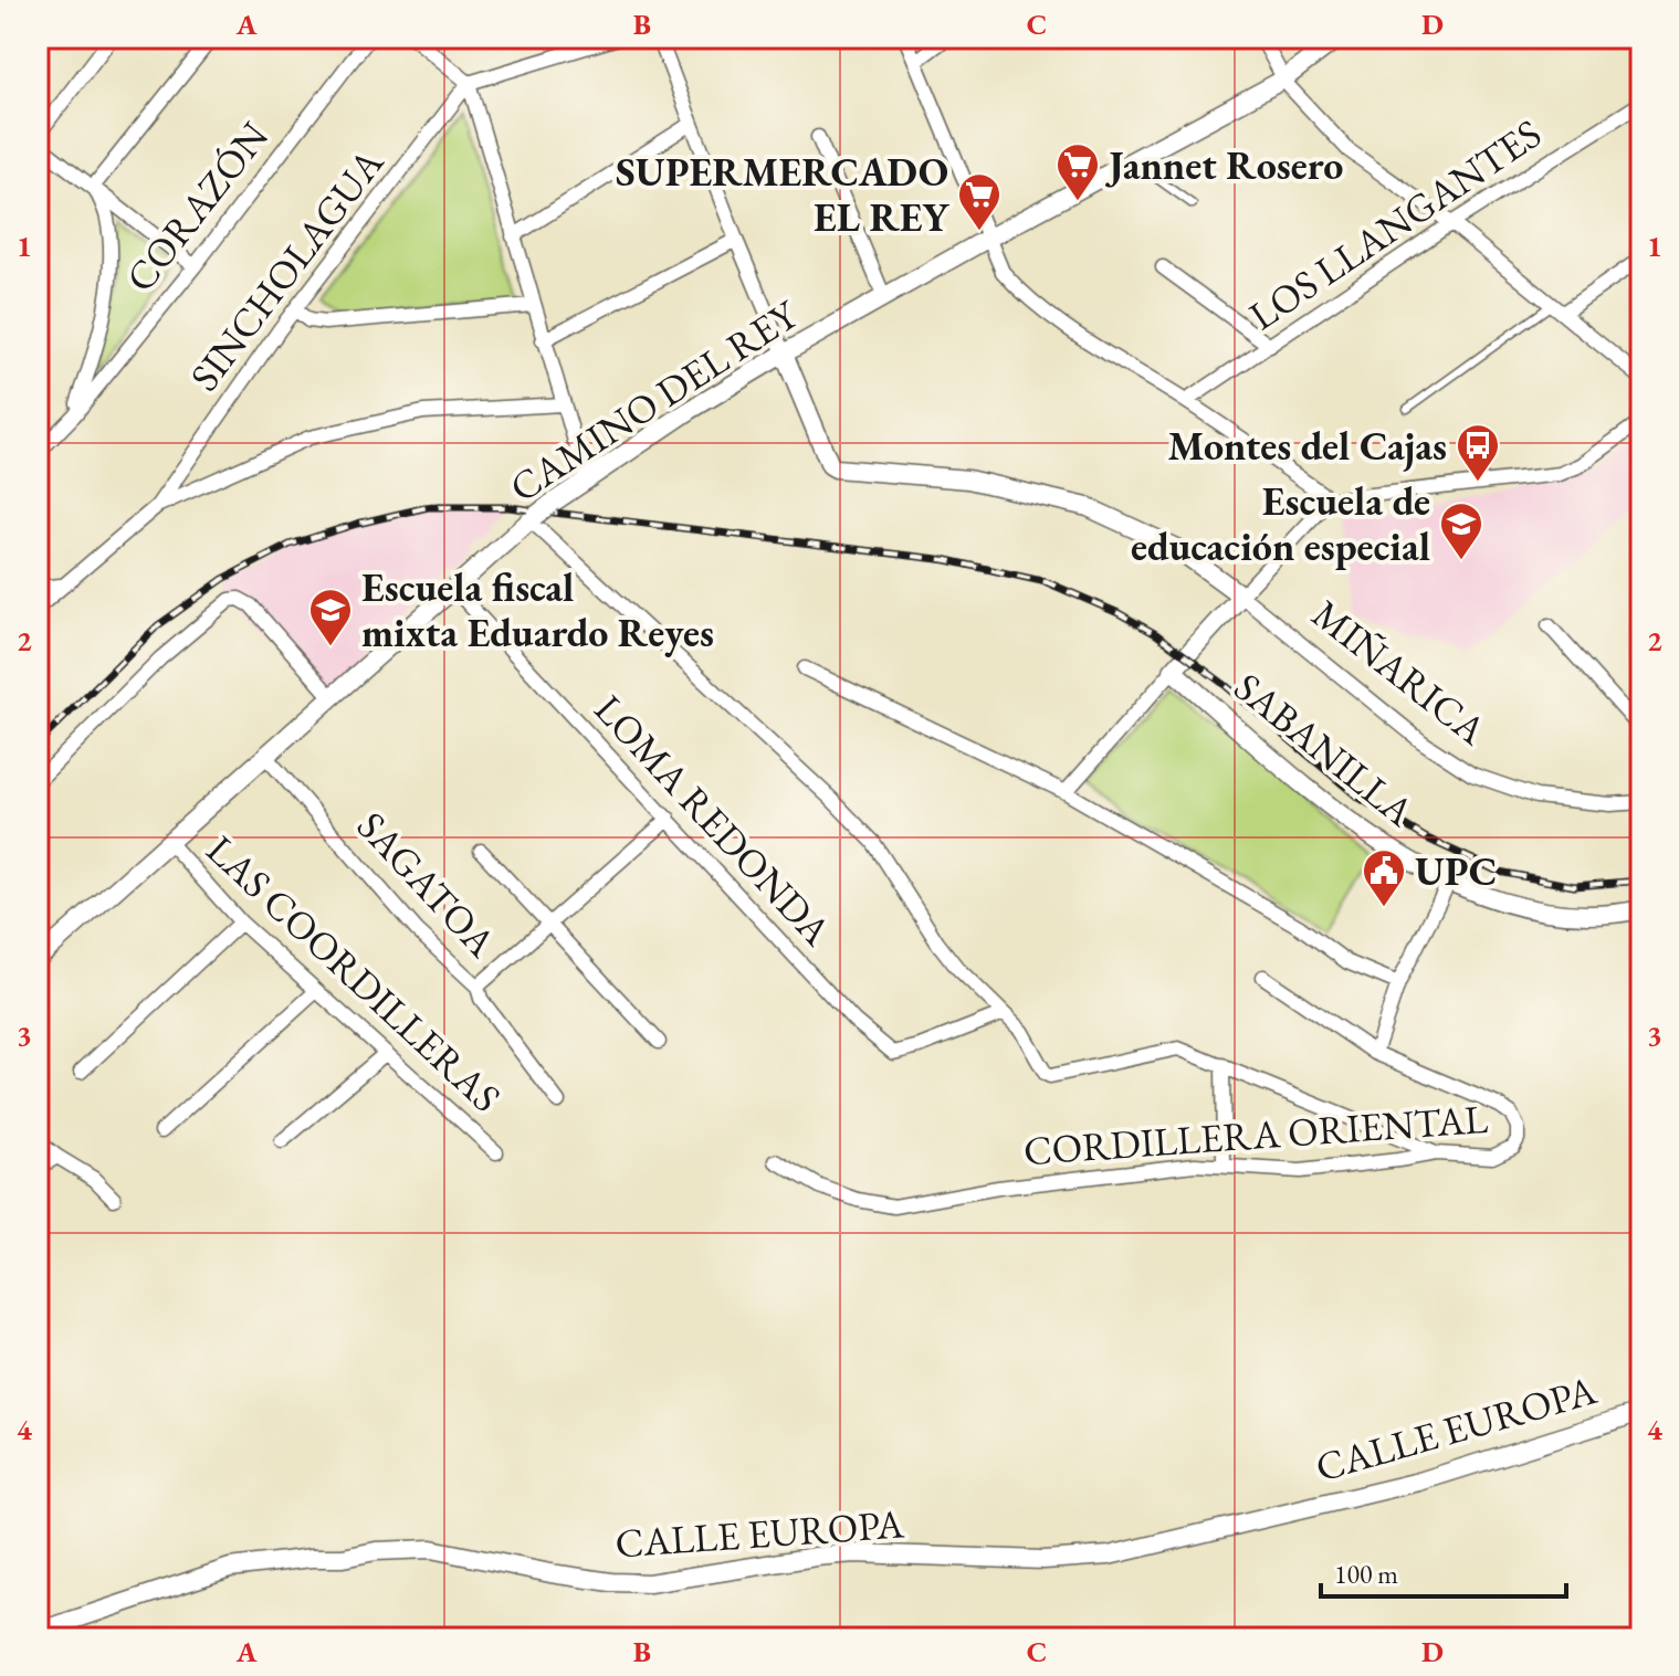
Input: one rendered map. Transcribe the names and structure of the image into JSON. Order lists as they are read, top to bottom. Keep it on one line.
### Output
{"streets":{"street":["CORAZÓN","LOS LLANGANTES","SINCHOLAGUA","CAMINO DEL REY","MIÑARICA","SABANILLA","LOMA REDONDA","SAGATOA","LAS COORDILLERAS","CORDILLERA ORIENTAL","CALLE EUROPA"]},"crossings":[["CAMINO DEL REY","MIÑARICA"],["CAMINO DEL REY","LOMA REDONDA"],["CAMINO DEL REY","SAGATOA"],["CAMINO DEL REY","LAS COORDILLERAS"],["LOMA REDONDA","SAGATOA"]],"places":{"supermarket":["Jannet Rosero","SUPERMERCADO EL REY"],"bus stop":["Montes del Cajas"],"school or university":["Escuela de educación especial","Escuela fiscal mixta Eduardo Reyes"],"public building":["UPC"]},"scale_bar":"100 m","grid":{"columns":["A","B","C","D"],"rows":["1","2","3","4"]}}
